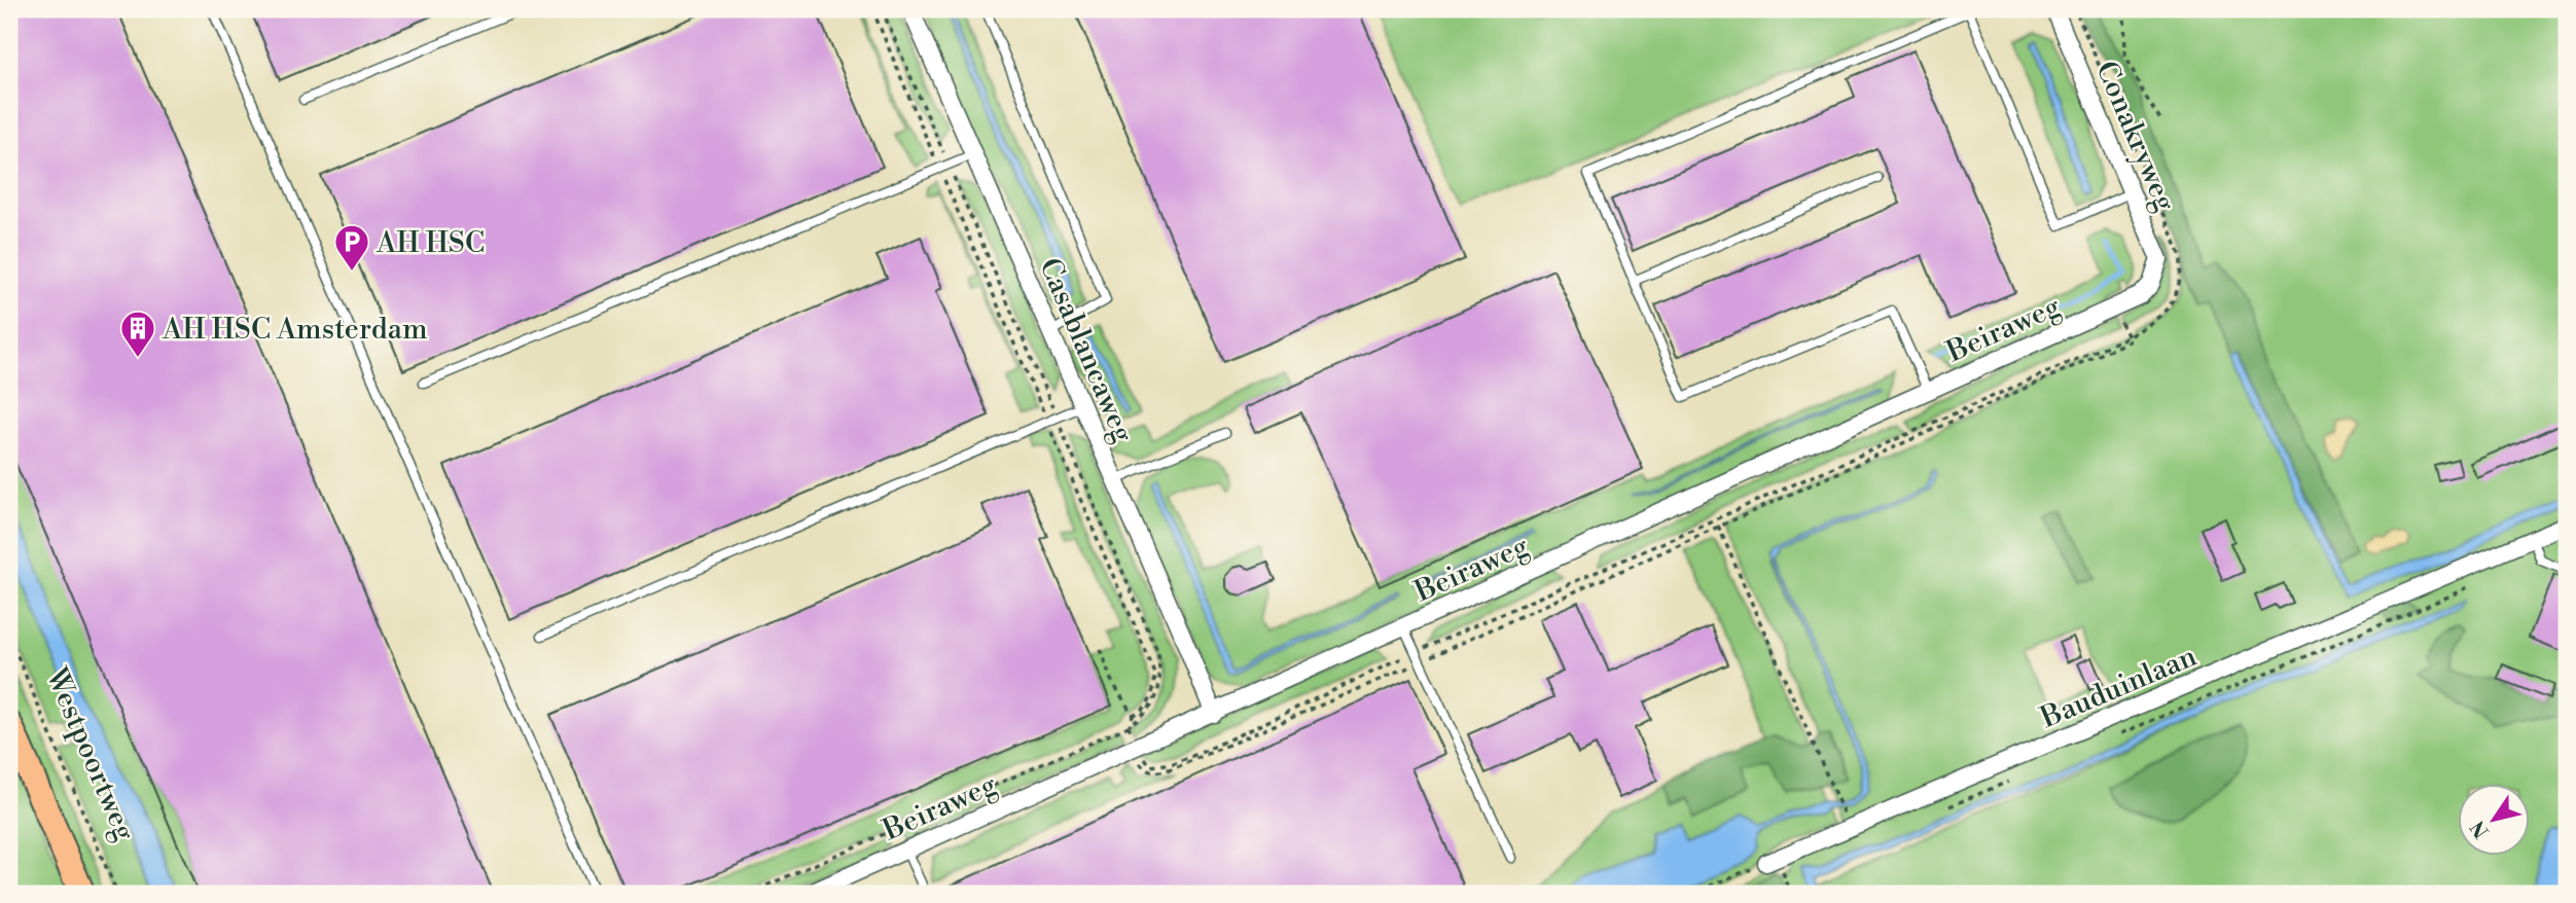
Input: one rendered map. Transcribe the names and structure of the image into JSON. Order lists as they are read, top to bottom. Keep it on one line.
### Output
{"streets":{"street":["Conakryweg","Beiraweg","Casablancaweg","Bauduinlaan"],"path":["Westpoortweg"]},"crossings":[["Conakryweg","Beiraweg"],["Beiraweg","Casablancaweg"]],"places":{"parking":["AH HSC"],"building":["AH HSC Amsterdam"]},"north":"bottom left"}
